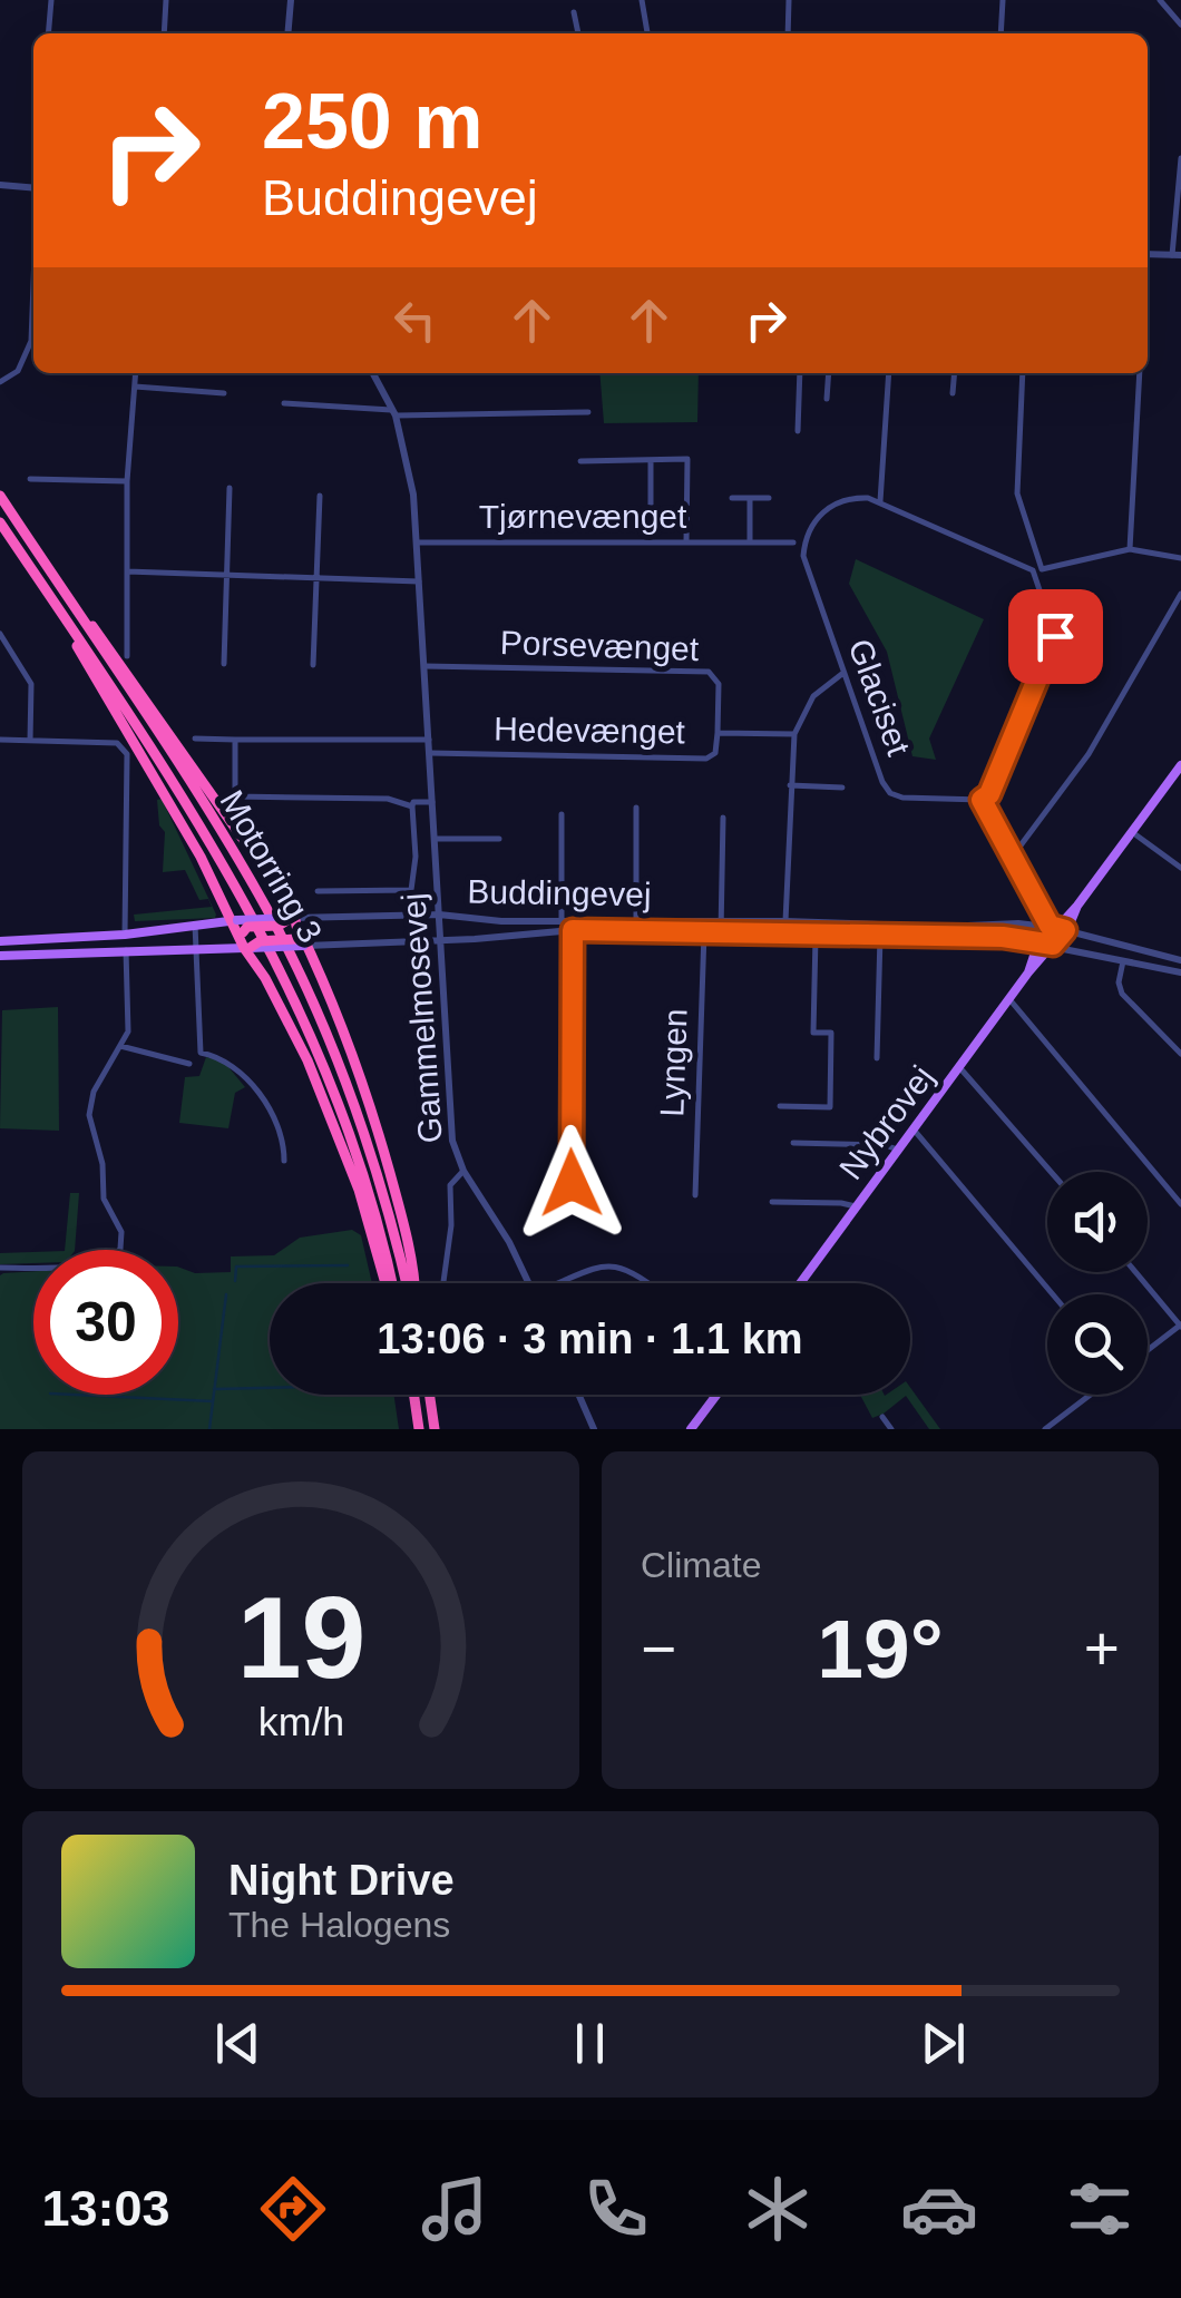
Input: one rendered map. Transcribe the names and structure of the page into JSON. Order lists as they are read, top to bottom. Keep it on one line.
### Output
{"streets":{"highway":["Motorring 3"],"main road":["Buddingevej","Nybrovej"],"street":["Tjørnevænget","Porsevænget","Glaciset","Hedevænget","Gammelmosevej","Lyngen"]},"crossings":[["Tjørnevænget","Gammelmosevej"],["Porsevænget","Hedevænget"],["Porsevænget","Gammelmosevej"],["Hedevænget","Gammelmosevej"],["Buddingevej","Gammelmosevej"],["Buddingevej","Lyngen"],["Buddingevej","Nybrovej"]],"page":{"turn":["250 m","Buddingevej"],"limit":"30","trip":"13:06 · 3 min · 1.1 km","tile":"Climate","heat":["−","19°","+"],"song":["Night Drive","The Halogens"],"tabs":"13:03","gauge":["19","km/h"]}}
